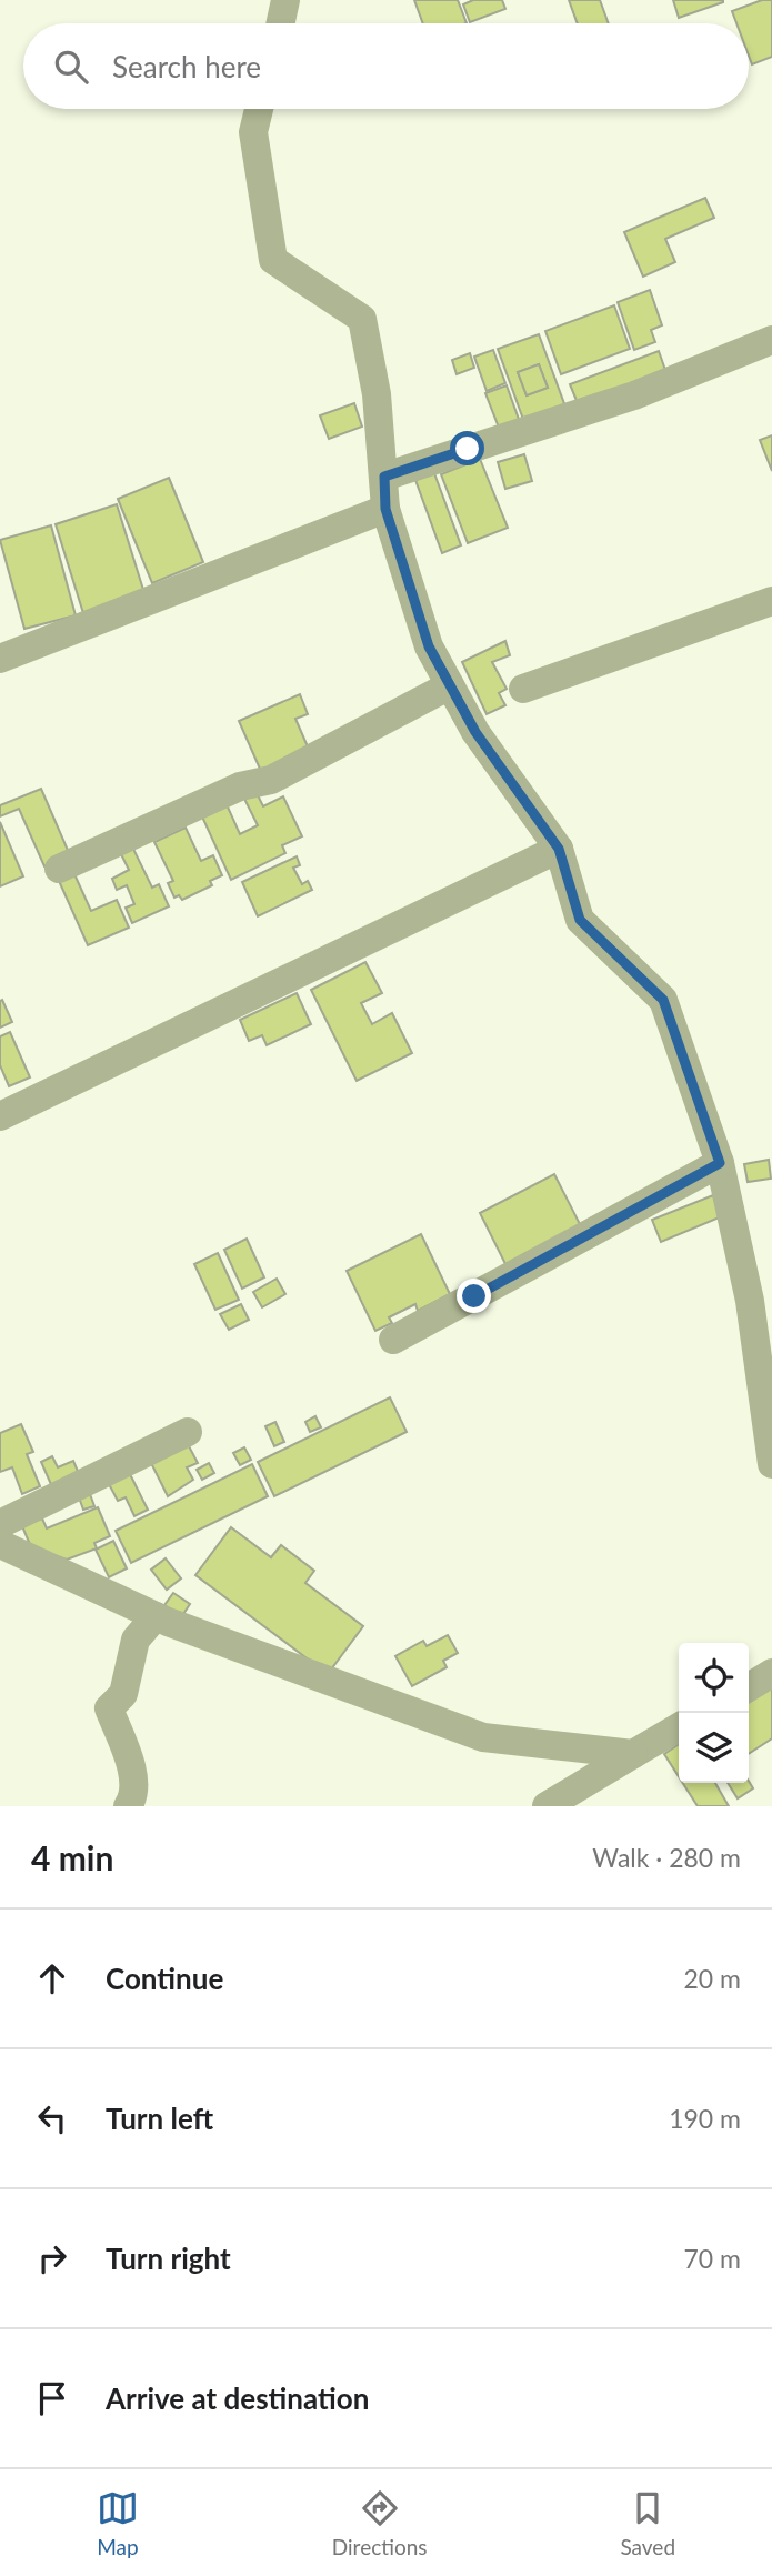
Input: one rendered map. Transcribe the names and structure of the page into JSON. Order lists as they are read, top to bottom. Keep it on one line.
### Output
{"page":{"search":"Search here","heading":["4 min","Walk · 280 m"],"list":[["Continue","20 m"],["Turn left","190 m"],["Turn right","70 m"],"Arrive at destination"],"nav":["Map","Directions","Saved"]}}
